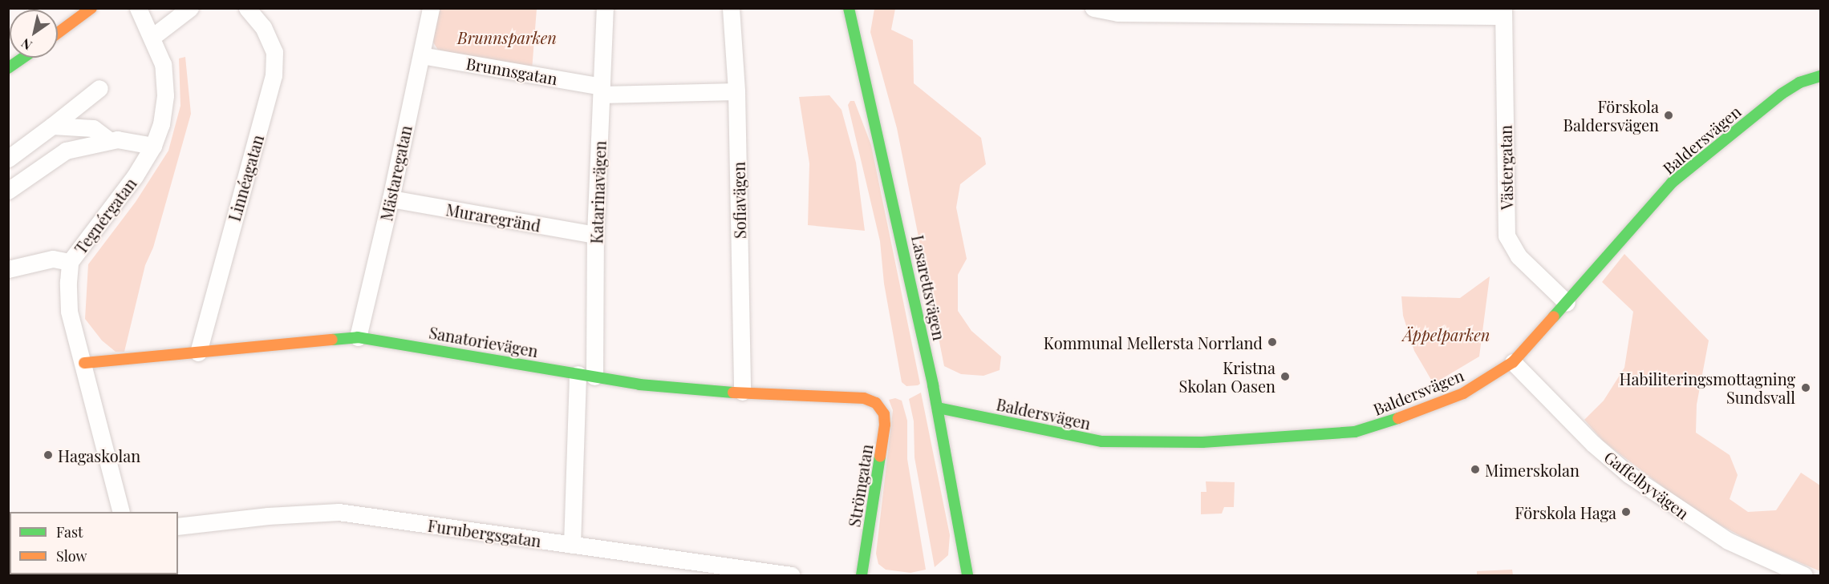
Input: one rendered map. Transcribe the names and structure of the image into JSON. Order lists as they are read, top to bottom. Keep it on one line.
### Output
{"streets":{"street":["Brunnsgatan","Baldersvägen","Västergatan","Mästaregatan","Linnéagatan","Katarinavägen","Sofiavägen","Tegnérgatan","Muraregränd","Lasarettsvägen","Sanatorievägen","Gaffelbyvägen","Strömgatan","Furubergsgatan"]},"crossings":[["Brunnsgatan","Mästaregatan"],["Brunnsgatan","Katarinavägen"],["Brunnsgatan","Sofiavägen"],["Baldersvägen","Västergatan"],["Baldersvägen","Lasarettsvägen"],["Baldersvägen","Gaffelbyvägen"],["Mästaregatan","Muraregränd"],["Mästaregatan","Sanatorievägen"],["Linnéagatan","Sanatorievägen"],["Katarinavägen","Muraregränd"],["Katarinavägen","Sanatorievägen"],["Katarinavägen","Furubergsgatan"],["Sofiavägen","Sanatorievägen"],["Tegnérgatan","Sanatorievägen"],["Sanatorievägen","Strömgatan"]],"parks":["Brunnsparken","Äppelparken"],"places":["Förskola Baldersvägen","Kommunal Mellersta Norrland","Kristna Skolan Oasen","Habiliteringsmottagning Sundsvall","Hagaskolan","Mimerskolan","Förskola Haga"],"legend":["Fast","Slow"],"north":"bottom left"}
